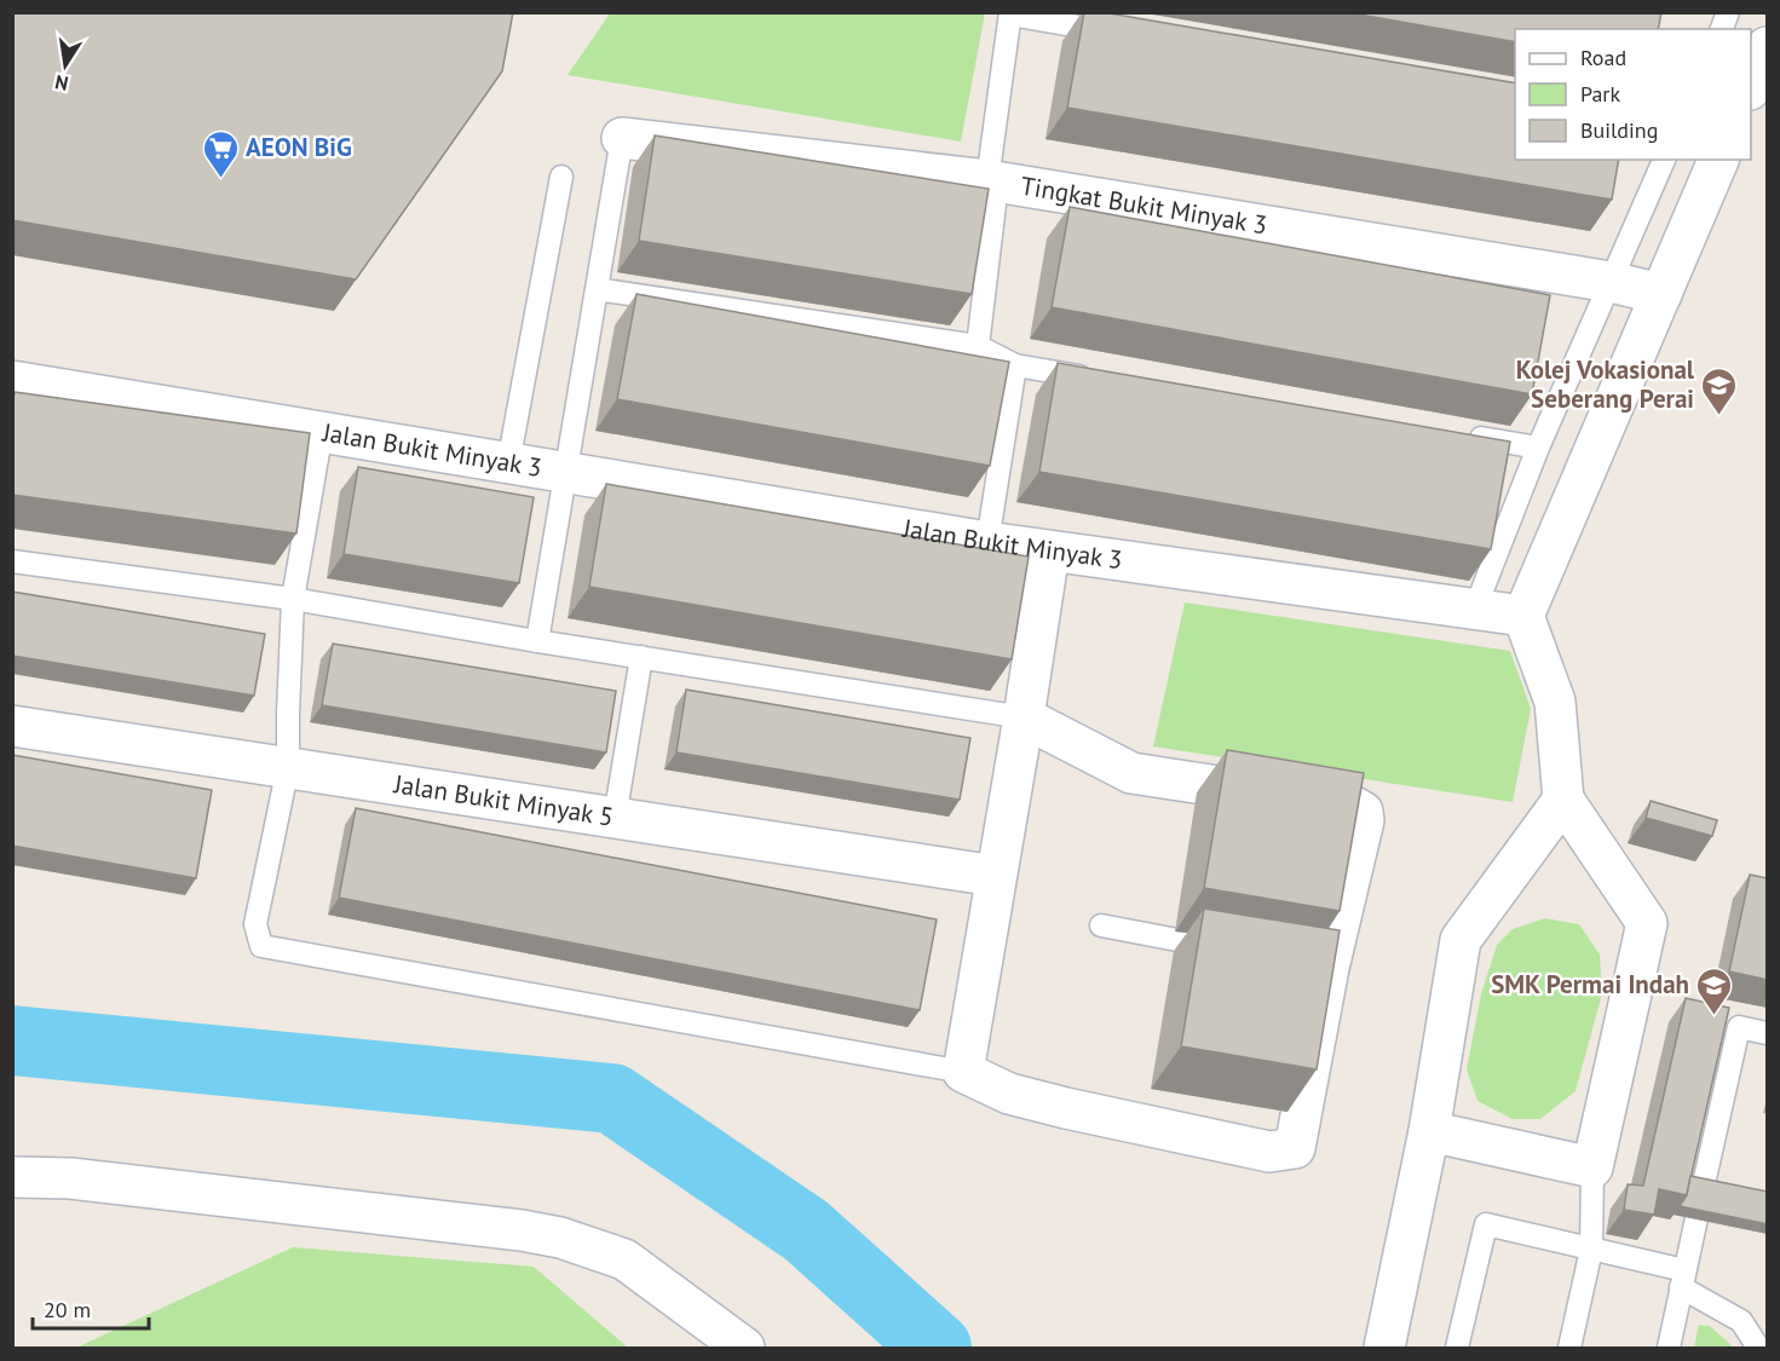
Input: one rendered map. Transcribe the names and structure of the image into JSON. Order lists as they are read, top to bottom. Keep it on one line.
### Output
{"streets":{"street":["Tingkat Bukit Minyak 3","Jalan Bukit Minyak 3","Jalan Bukit Minyak 5"]},"places":{"supermarket":["AEON BiG"],"school or university":["Kolej Vokasional Seberang Perai","SMK Permai Indah"]},"legend":["Road","Park","Building"],"scale_bar":"20 m","north":"bottom"}
